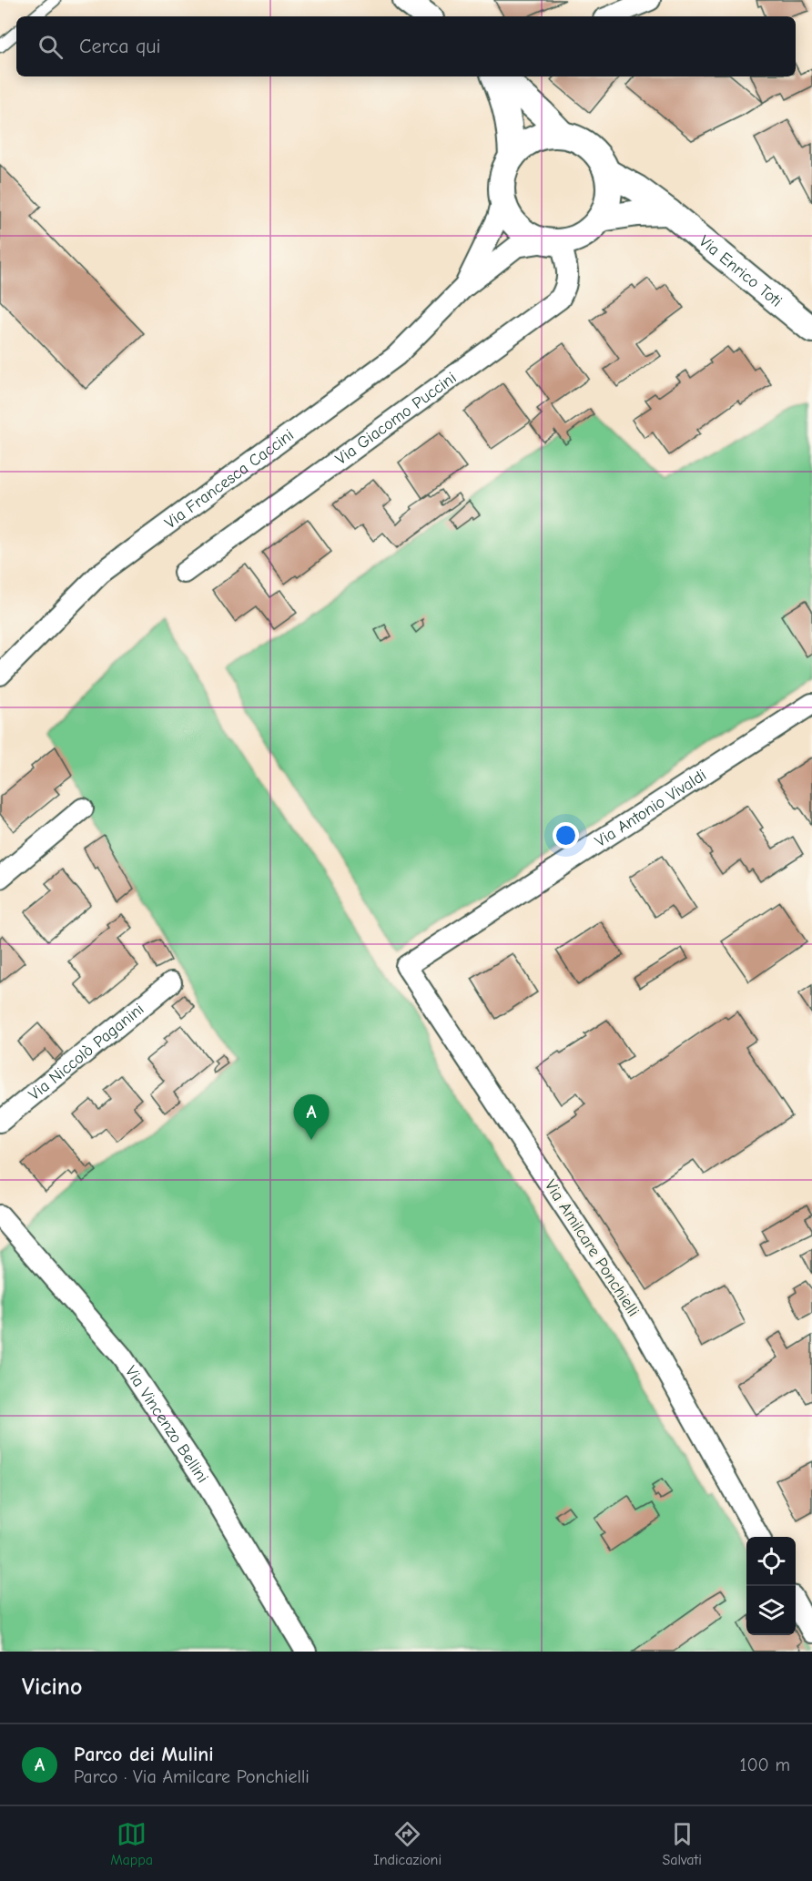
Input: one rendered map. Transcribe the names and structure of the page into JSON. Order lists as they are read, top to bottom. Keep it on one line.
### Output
{"streets":{"street":["Via Enrico Toti","Via Giacomo Puccini","Via Francesca Caccini","Via Antonio Vivaldi","Via Niccolò Paganini","Via Amilcare Ponchielli","Via Vincenzo Bellini"]},"crossings":[["Via Enrico Toti","Via Giacomo Puccini"],["Via Enrico Toti","Via Francesca Caccini"],["Via Giacomo Puccini","Via Francesca Caccini"],["Via Antonio Vivaldi","Via Amilcare Ponchielli"]],"page":{"search":"Cerca qui","pins":"A","heading":"Vicino","list":[{"mark":"A","name":"Parco dei Mulini","note":"Parco · Via Amilcare Ponchielli","value":"100 m"}],"nav":["Mappa","Indicazioni","Salvati"]}}
